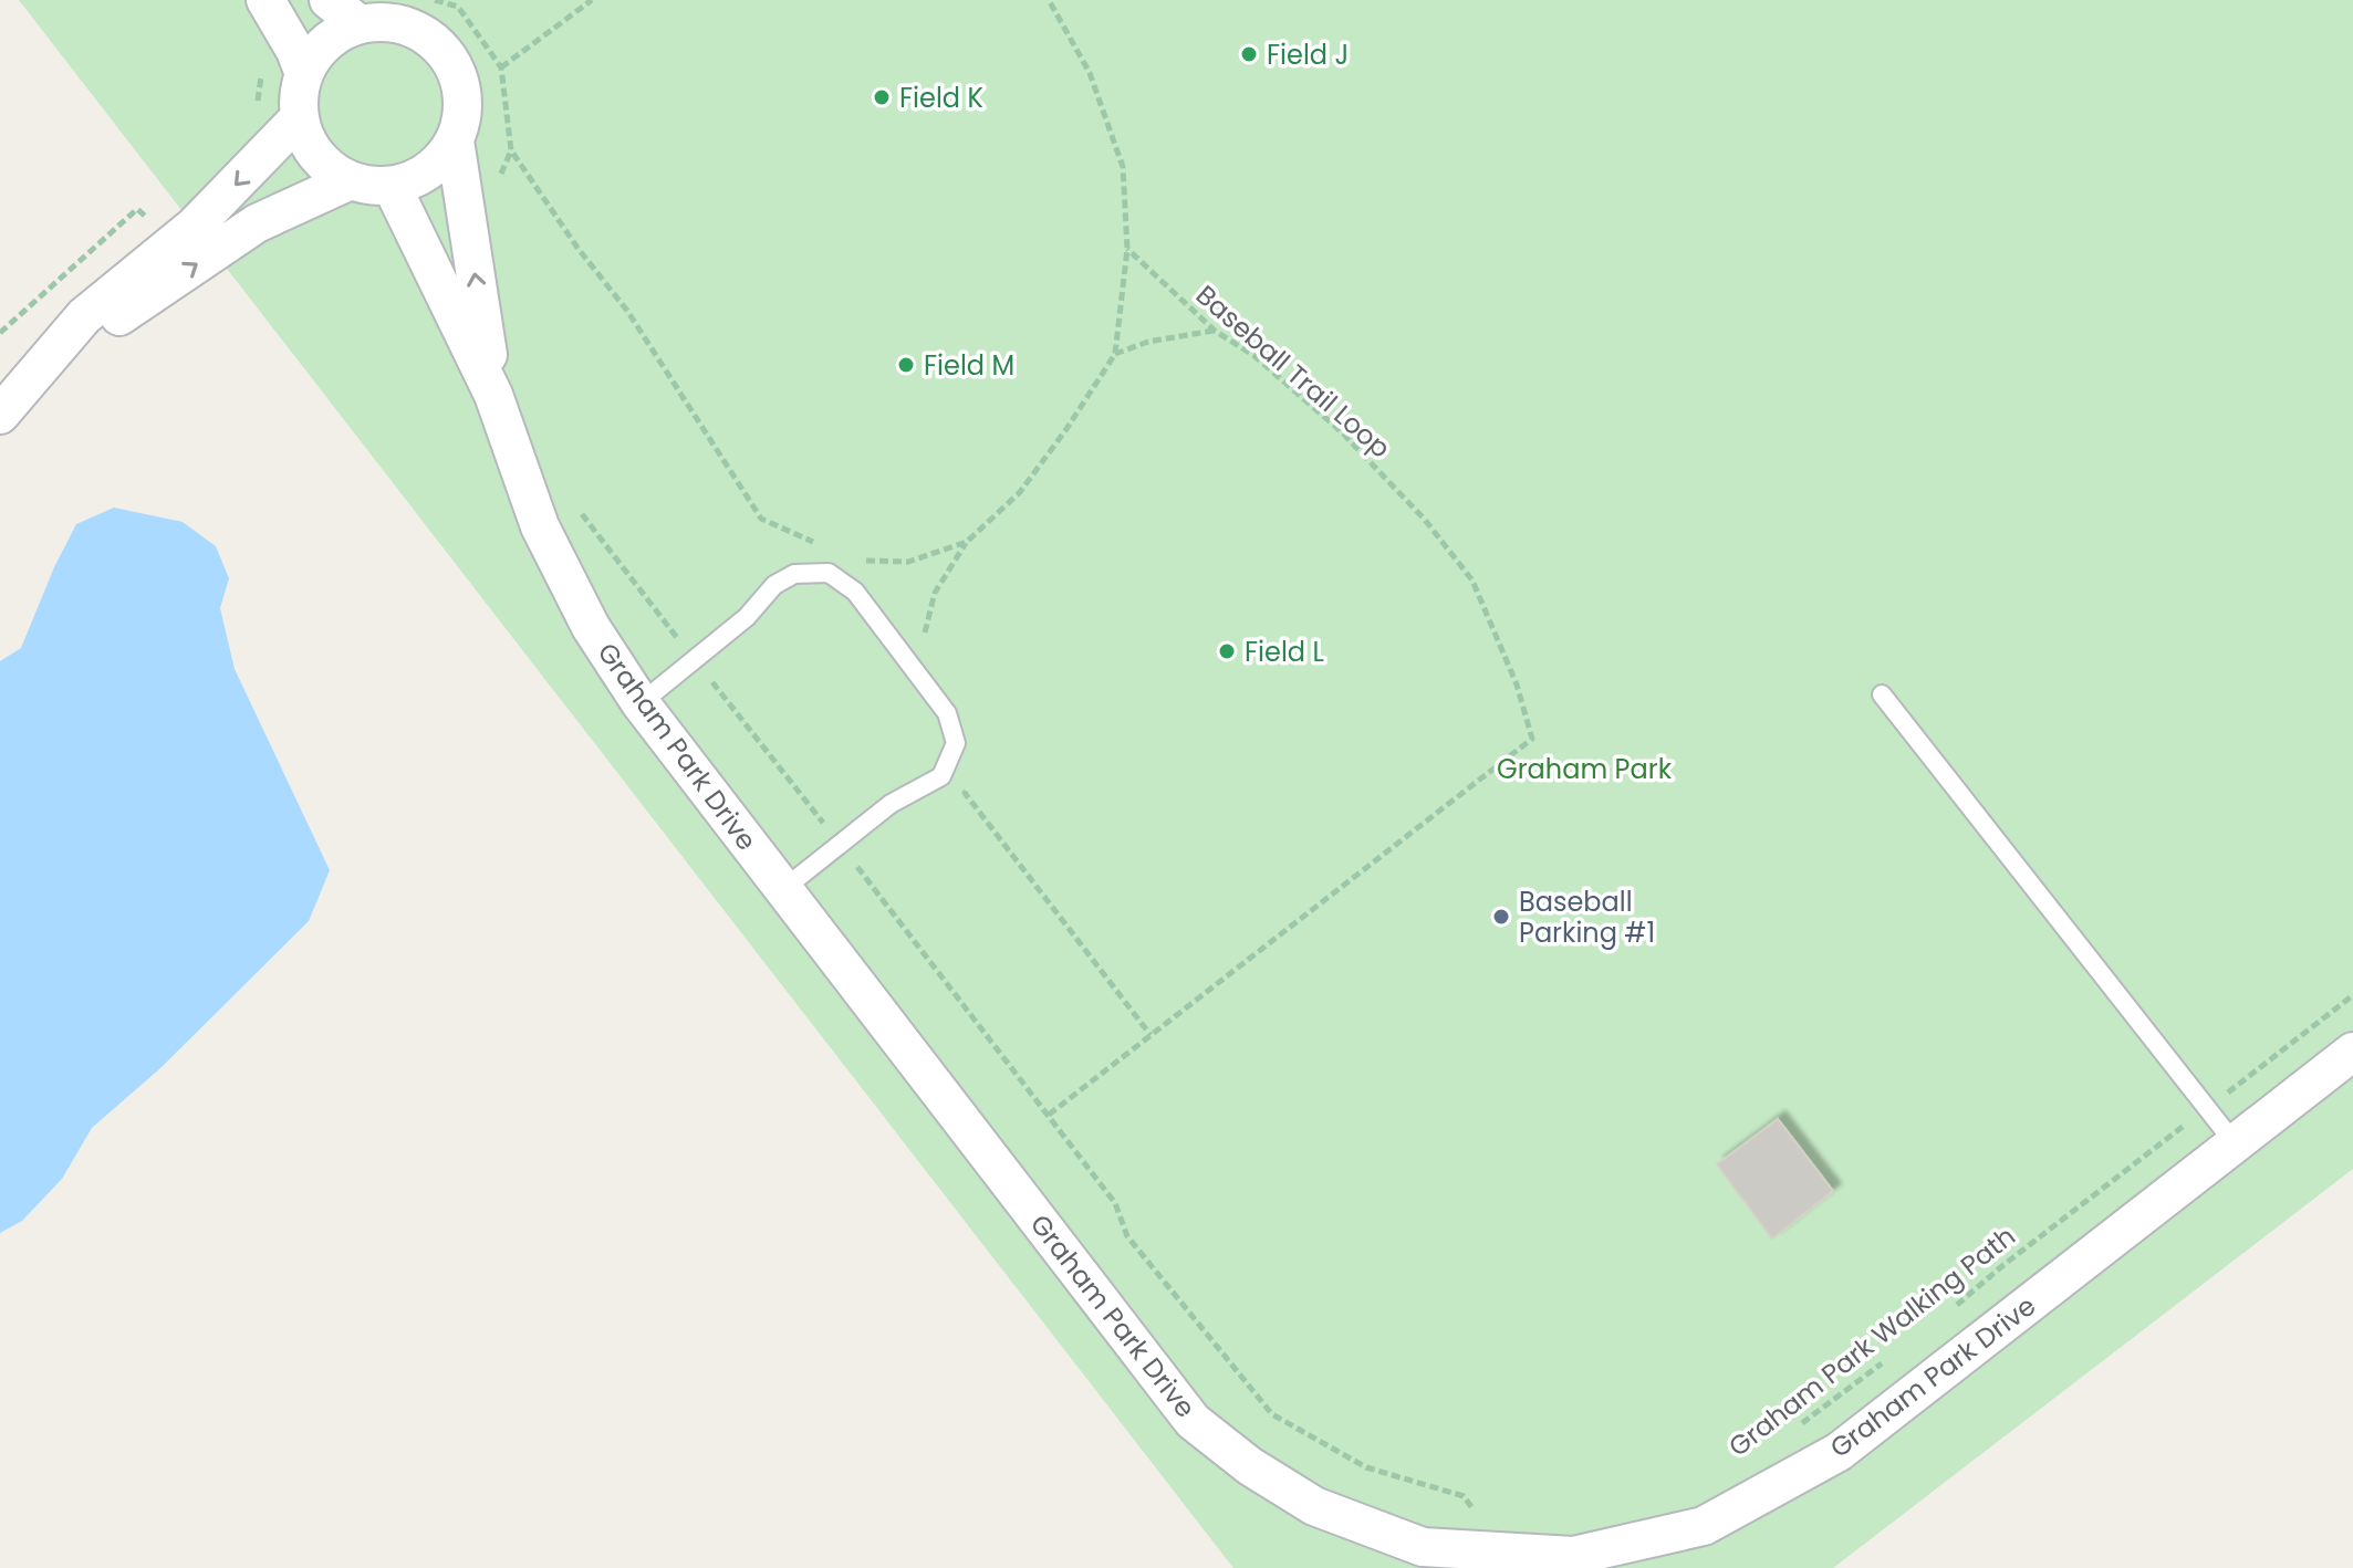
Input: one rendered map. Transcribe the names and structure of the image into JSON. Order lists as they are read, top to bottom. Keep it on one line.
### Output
{"streets":{"street":["Graham Park Drive"],"path":["Baseball Trail Loop","Graham Park Walking Path"]},"parks":["Graham Park"],"places":["Field J","Field K","Field M","Field L","Baseball Parking #1"]}
